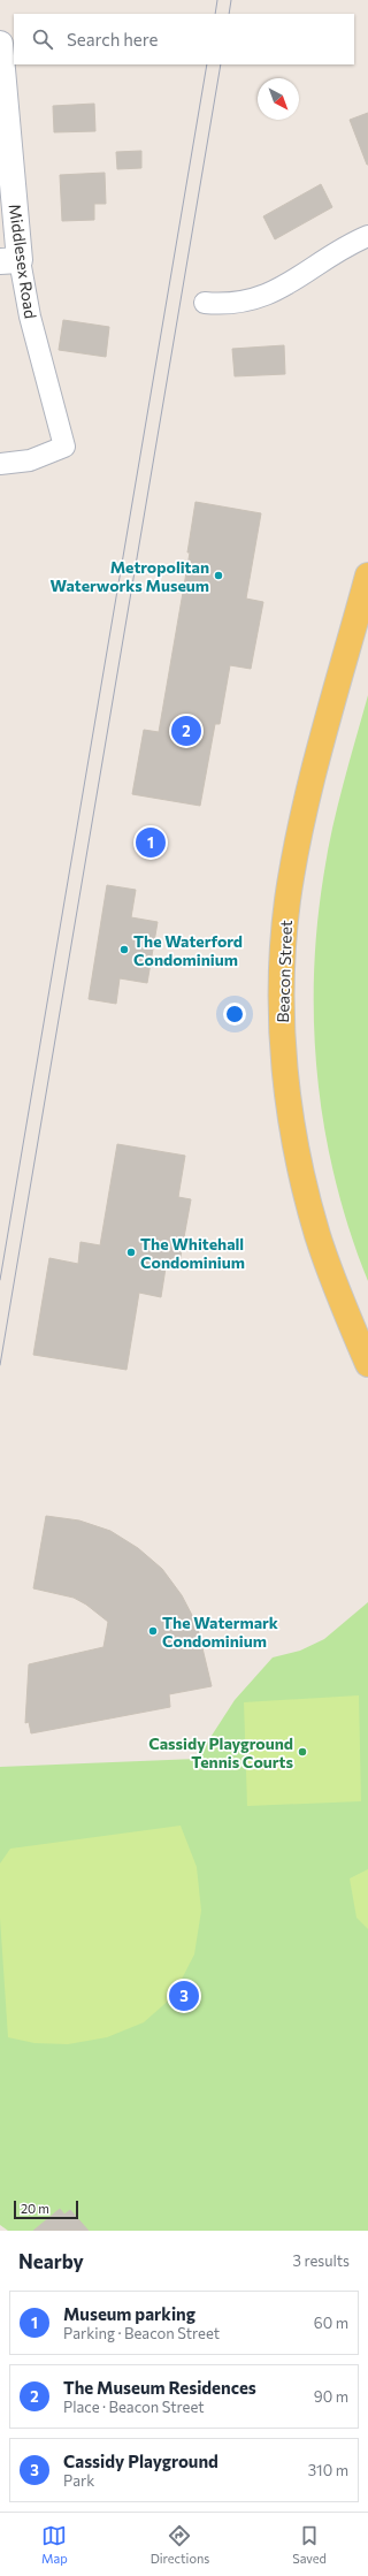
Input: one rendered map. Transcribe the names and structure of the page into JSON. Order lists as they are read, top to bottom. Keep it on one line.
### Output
{"streets":{"main road":["Beacon Street"],"street":["Middlesex Road"]},"places":["Metropolitan Waterworks Museum","The Waterford Condominium","The Whitehall Condominium","The Watermark Condominium","Cassidy Playground Tennis Courts"],"scale_bar":"20 m","north":"bottom right","page":{"search":"Search here","pins":["2","1","3"],"scale":"20 m","heading":["Nearby","3 results"],"list":[{"mark":"1","name":"Museum parking","note":"Parking · Beacon Street","value":"60 m"},{"mark":"2","name":"The Museum Residences","note":"Place · Beacon Street","value":"90 m"},{"mark":"3","name":"Cassidy Playground","note":"Park","value":"310 m"}],"nav":["Map","Directions","Saved"]}}
